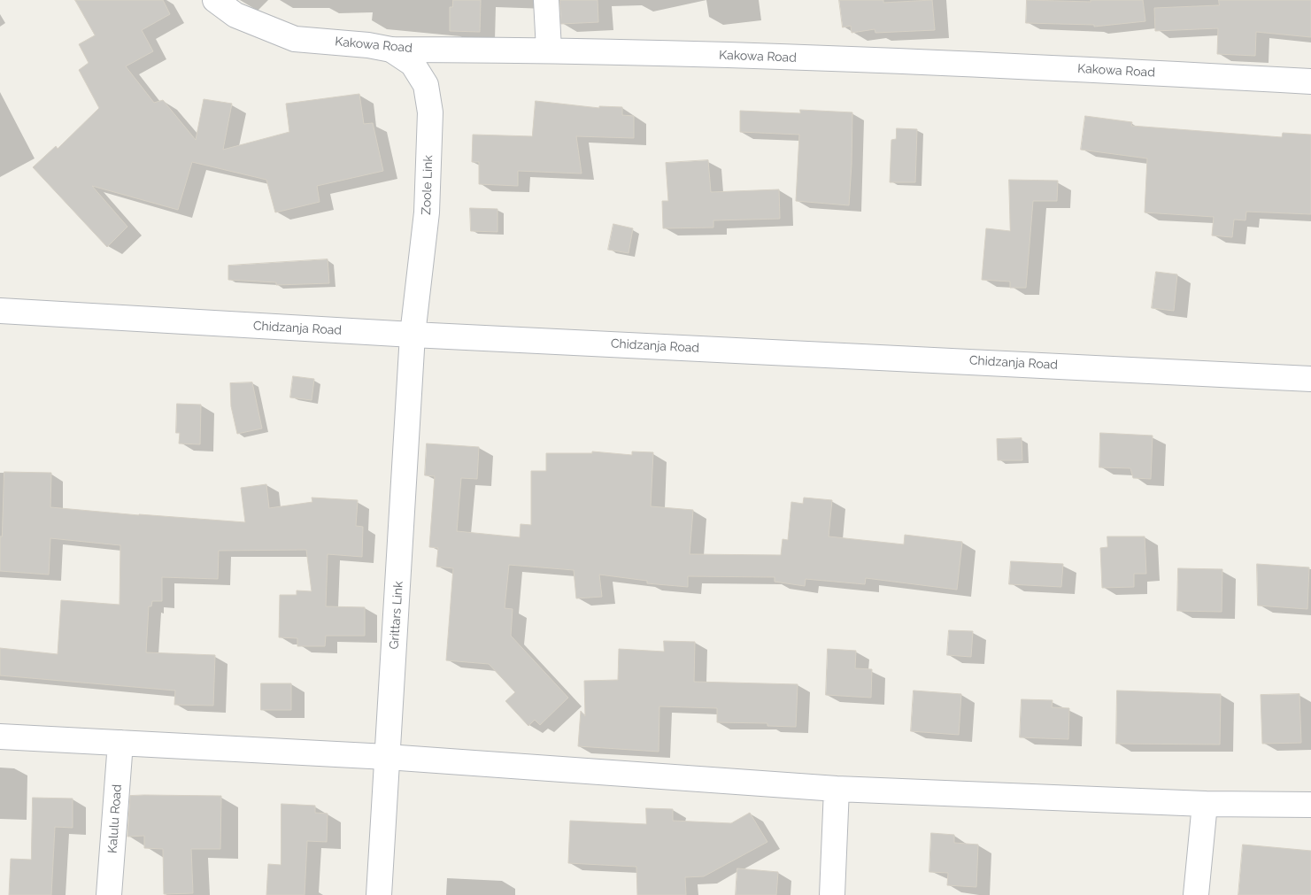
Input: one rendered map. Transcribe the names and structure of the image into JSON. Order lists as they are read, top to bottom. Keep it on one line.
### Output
{"streets":{"street":["Kakowa Road","Zoole Link","Chidzanja Road","Grittars Link","Kalulu Road"]},"crossings":[["Kakowa Road","Zoole Link"],["Zoole Link","Chidzanja Road"],["Zoole Link","Grittars Link"],["Chidzanja Road","Grittars Link"]]}
